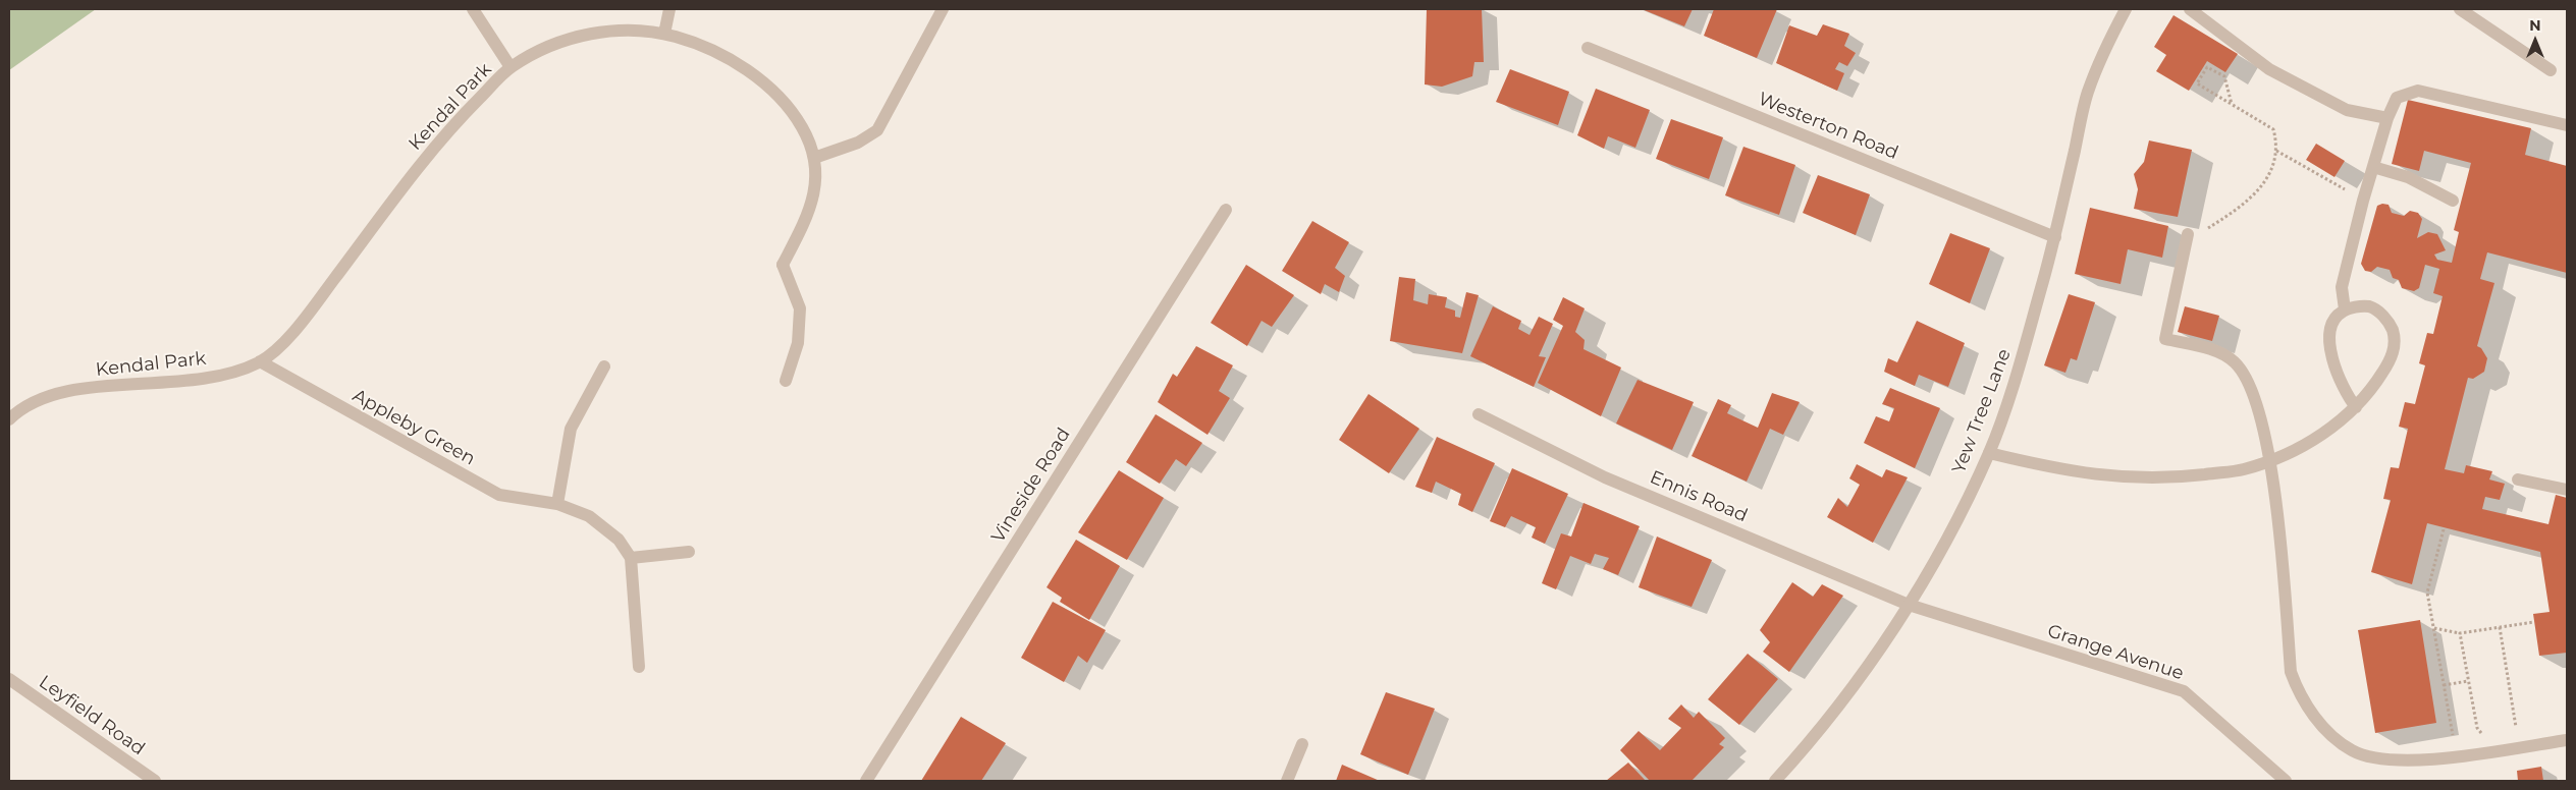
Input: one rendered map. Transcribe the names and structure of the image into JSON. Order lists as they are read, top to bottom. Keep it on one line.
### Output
{"streets":{"street":["Kendal Park","Westerton Road","Yew Tree Lane","Appleby Green","Vineside Road","Ennis Road","Grange Avenue","Leyfield Road"]},"crossings":[["Kendal Park","Appleby Green"],["Westerton Road","Yew Tree Lane"],["Yew Tree Lane","Ennis Road"],["Yew Tree Lane","Grange Avenue"],["Ennis Road","Grange Avenue"]],"north":"top"}
